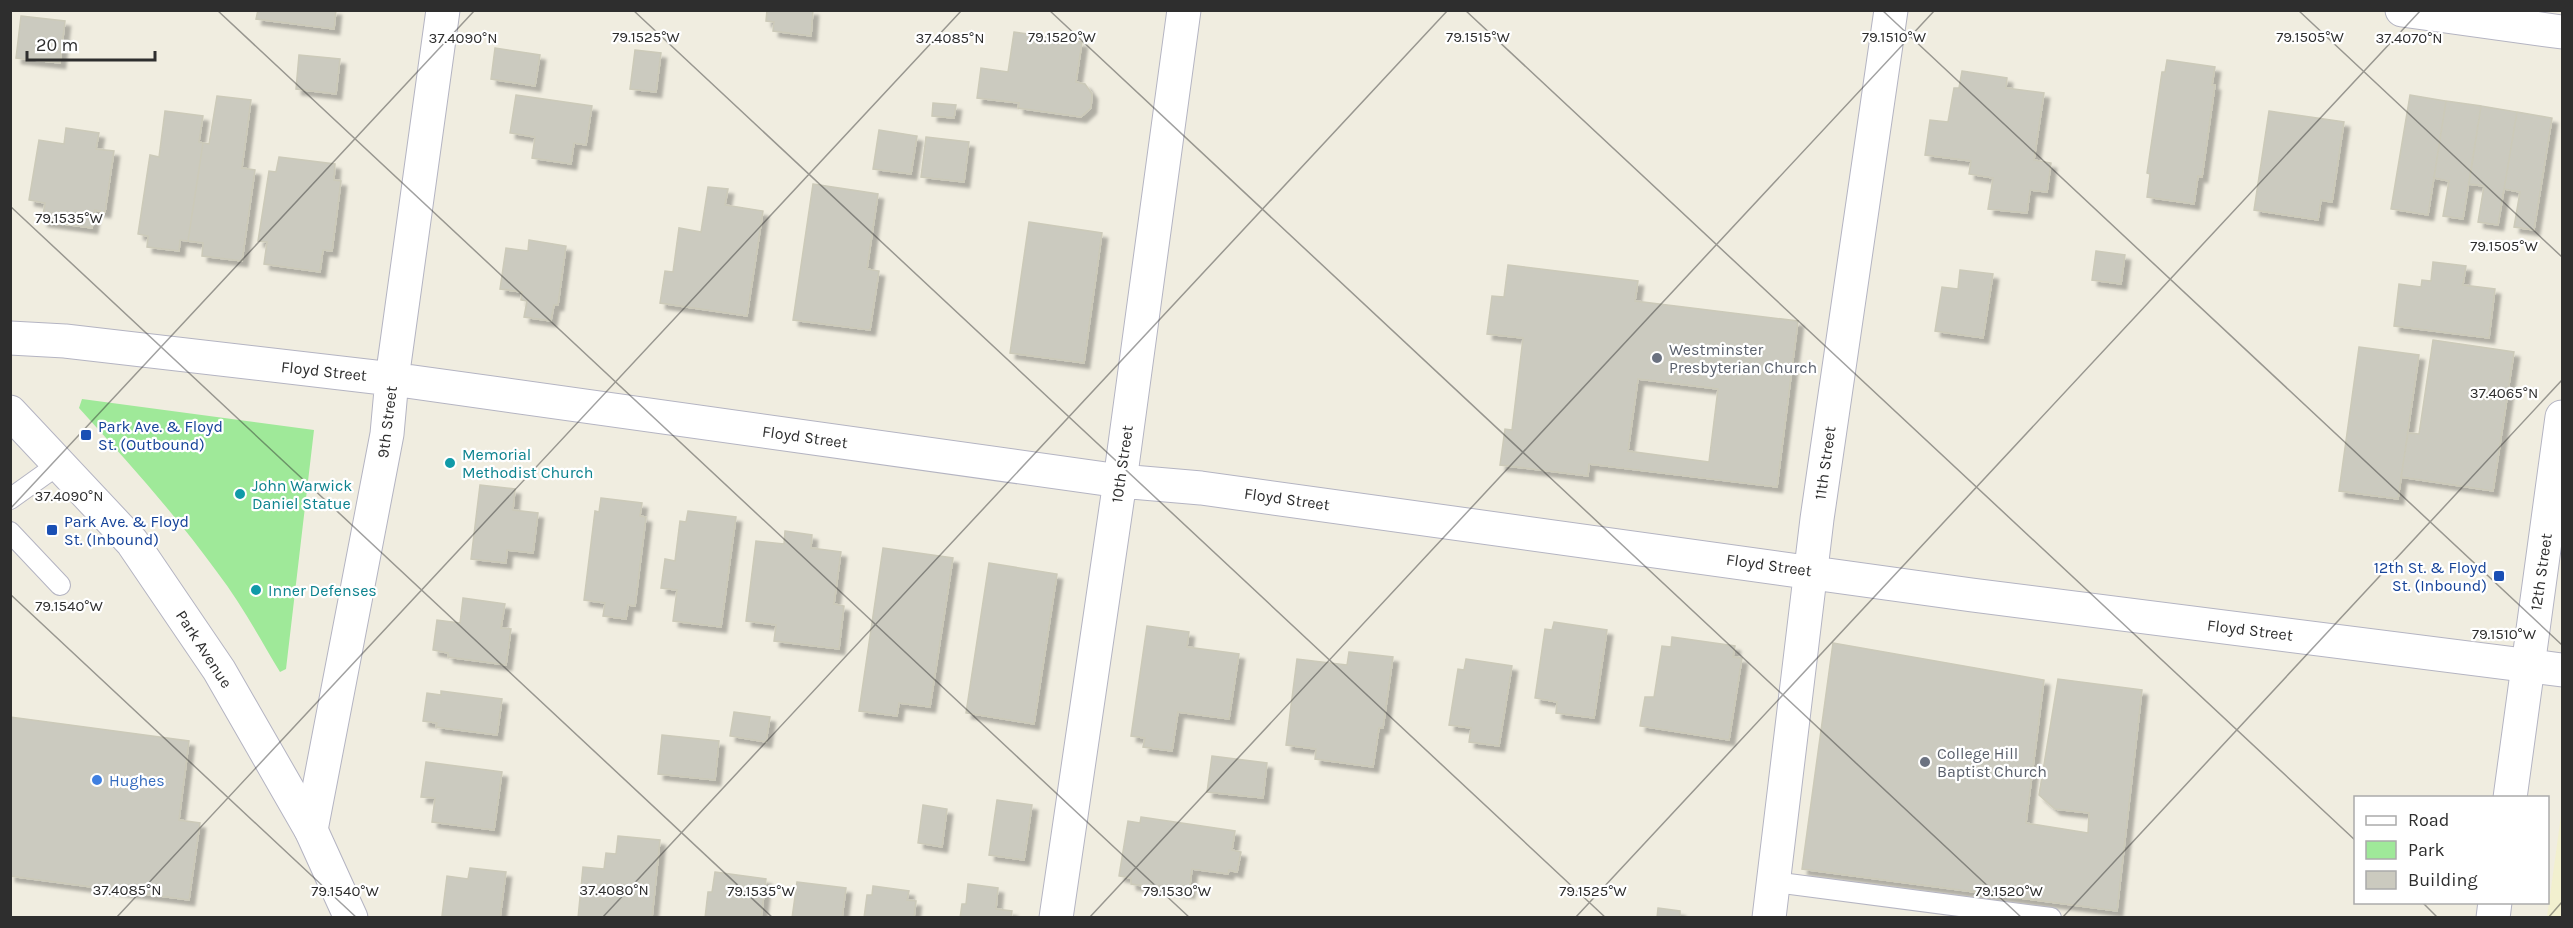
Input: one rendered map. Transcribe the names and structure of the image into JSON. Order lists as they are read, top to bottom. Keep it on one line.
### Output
{"streets":{"street":["Floyd Street","9th Street","11th Street","10th Street","12th Street","Park Avenue"]},"crossings":[["Floyd Street","9th Street"],["Floyd Street","11th Street"],["Floyd Street","10th Street"],["Floyd Street","12th Street"],["9th Street","Park Avenue"]],"places":{"other":["Westminster Presbyterian Church","Memorial Methodist Church","John Warwick Daniel Statue","Inner Defenses","College Hill Baptist Church","Hughes"],"transit":["Park Ave. & Floyd St. (Outbound)","Park Ave. & Floyd St. (Inbound)","12th St. & Floyd St. (Inbound)"]},"legend":["Road","Park","Building"],"scale_bar":"20 m","coordinates":["79.1525°W","79.1520°W","79.1515°W","79.1510°W","79.1505°W","37.4090°N","37.4085°N","37.4070°N","79.1535°W","37.4065°N","79.1540°W","37.4080°N","79.1530°W"]}
